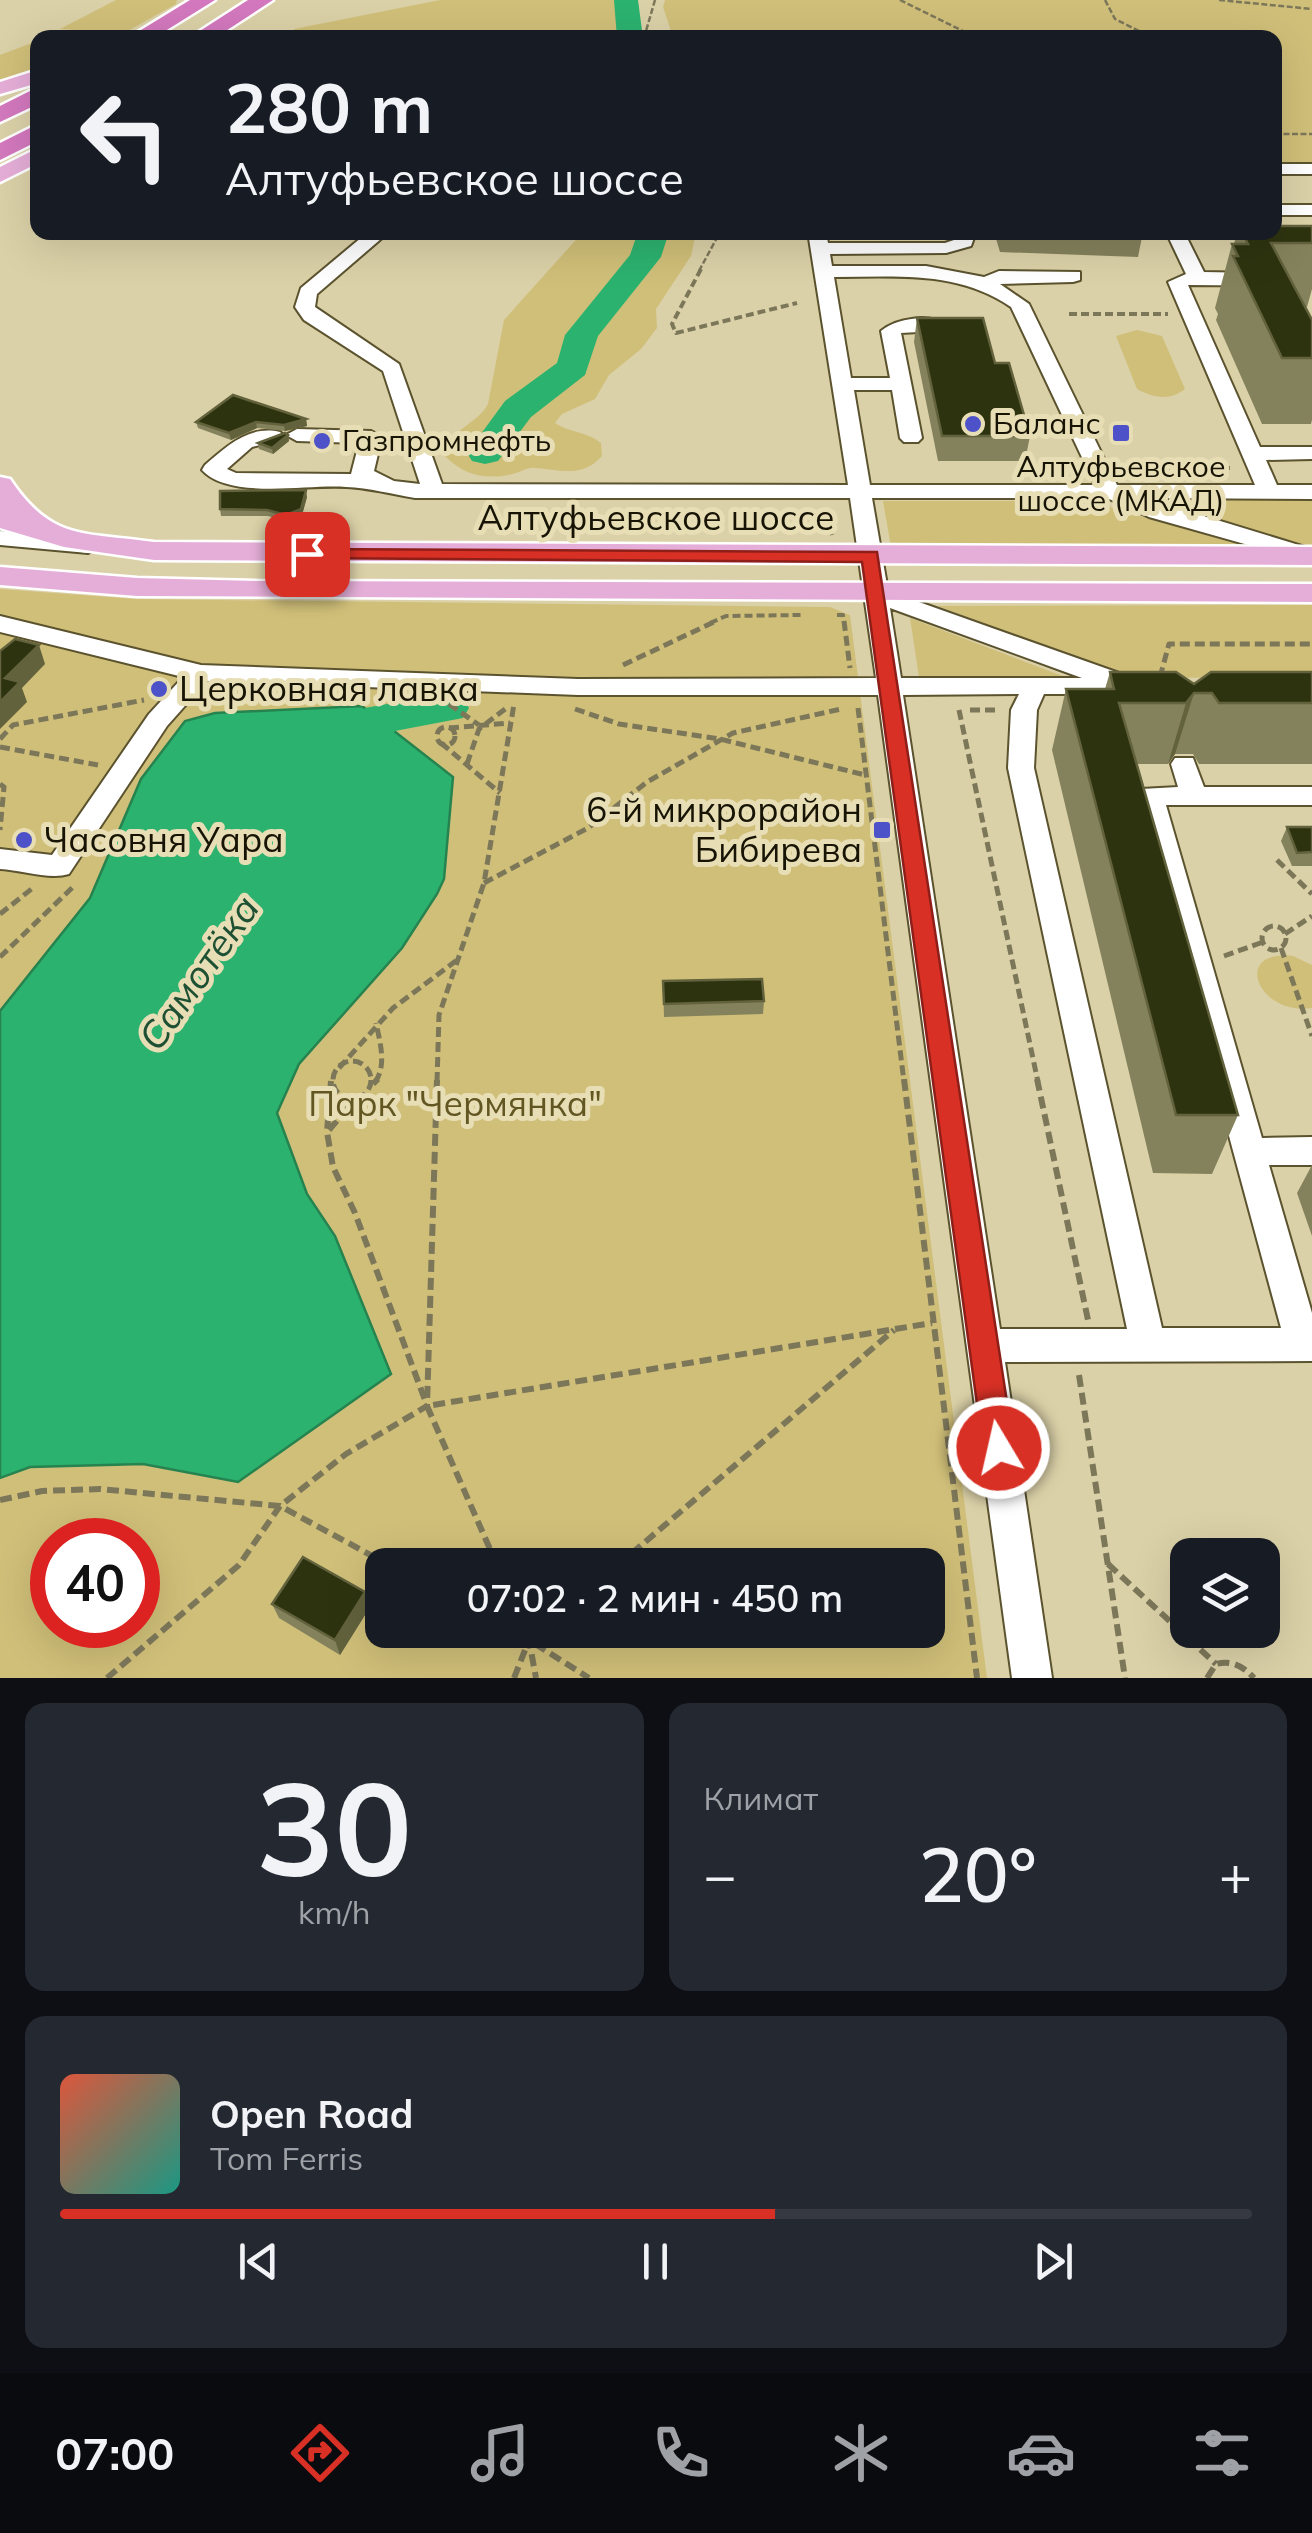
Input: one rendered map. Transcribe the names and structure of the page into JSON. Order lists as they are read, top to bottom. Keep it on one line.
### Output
{"streets":{"main road":["Алтуфьевское шоссе"]},"water":["Самотёка"],"parks":["Парк \"Чермянка\""],"places":{"other":["Баланс","Газпромнефть","Церковная лавка","Часовня Уара"],"transit":["Алтуфьевское шоссе (МКАД)","6-й микрорайон Бибирева"]},"page":{"turn":["280 m","Алтуфьевское шоссе"],"limit":"40","trip":"07:02 · 2 мин · 450 m","tile":[["30","km/h"],"Климат"],"heat":["−","20°","+"],"song":["Open Road","Tom Ferris"],"tabs":"07:00"}}
